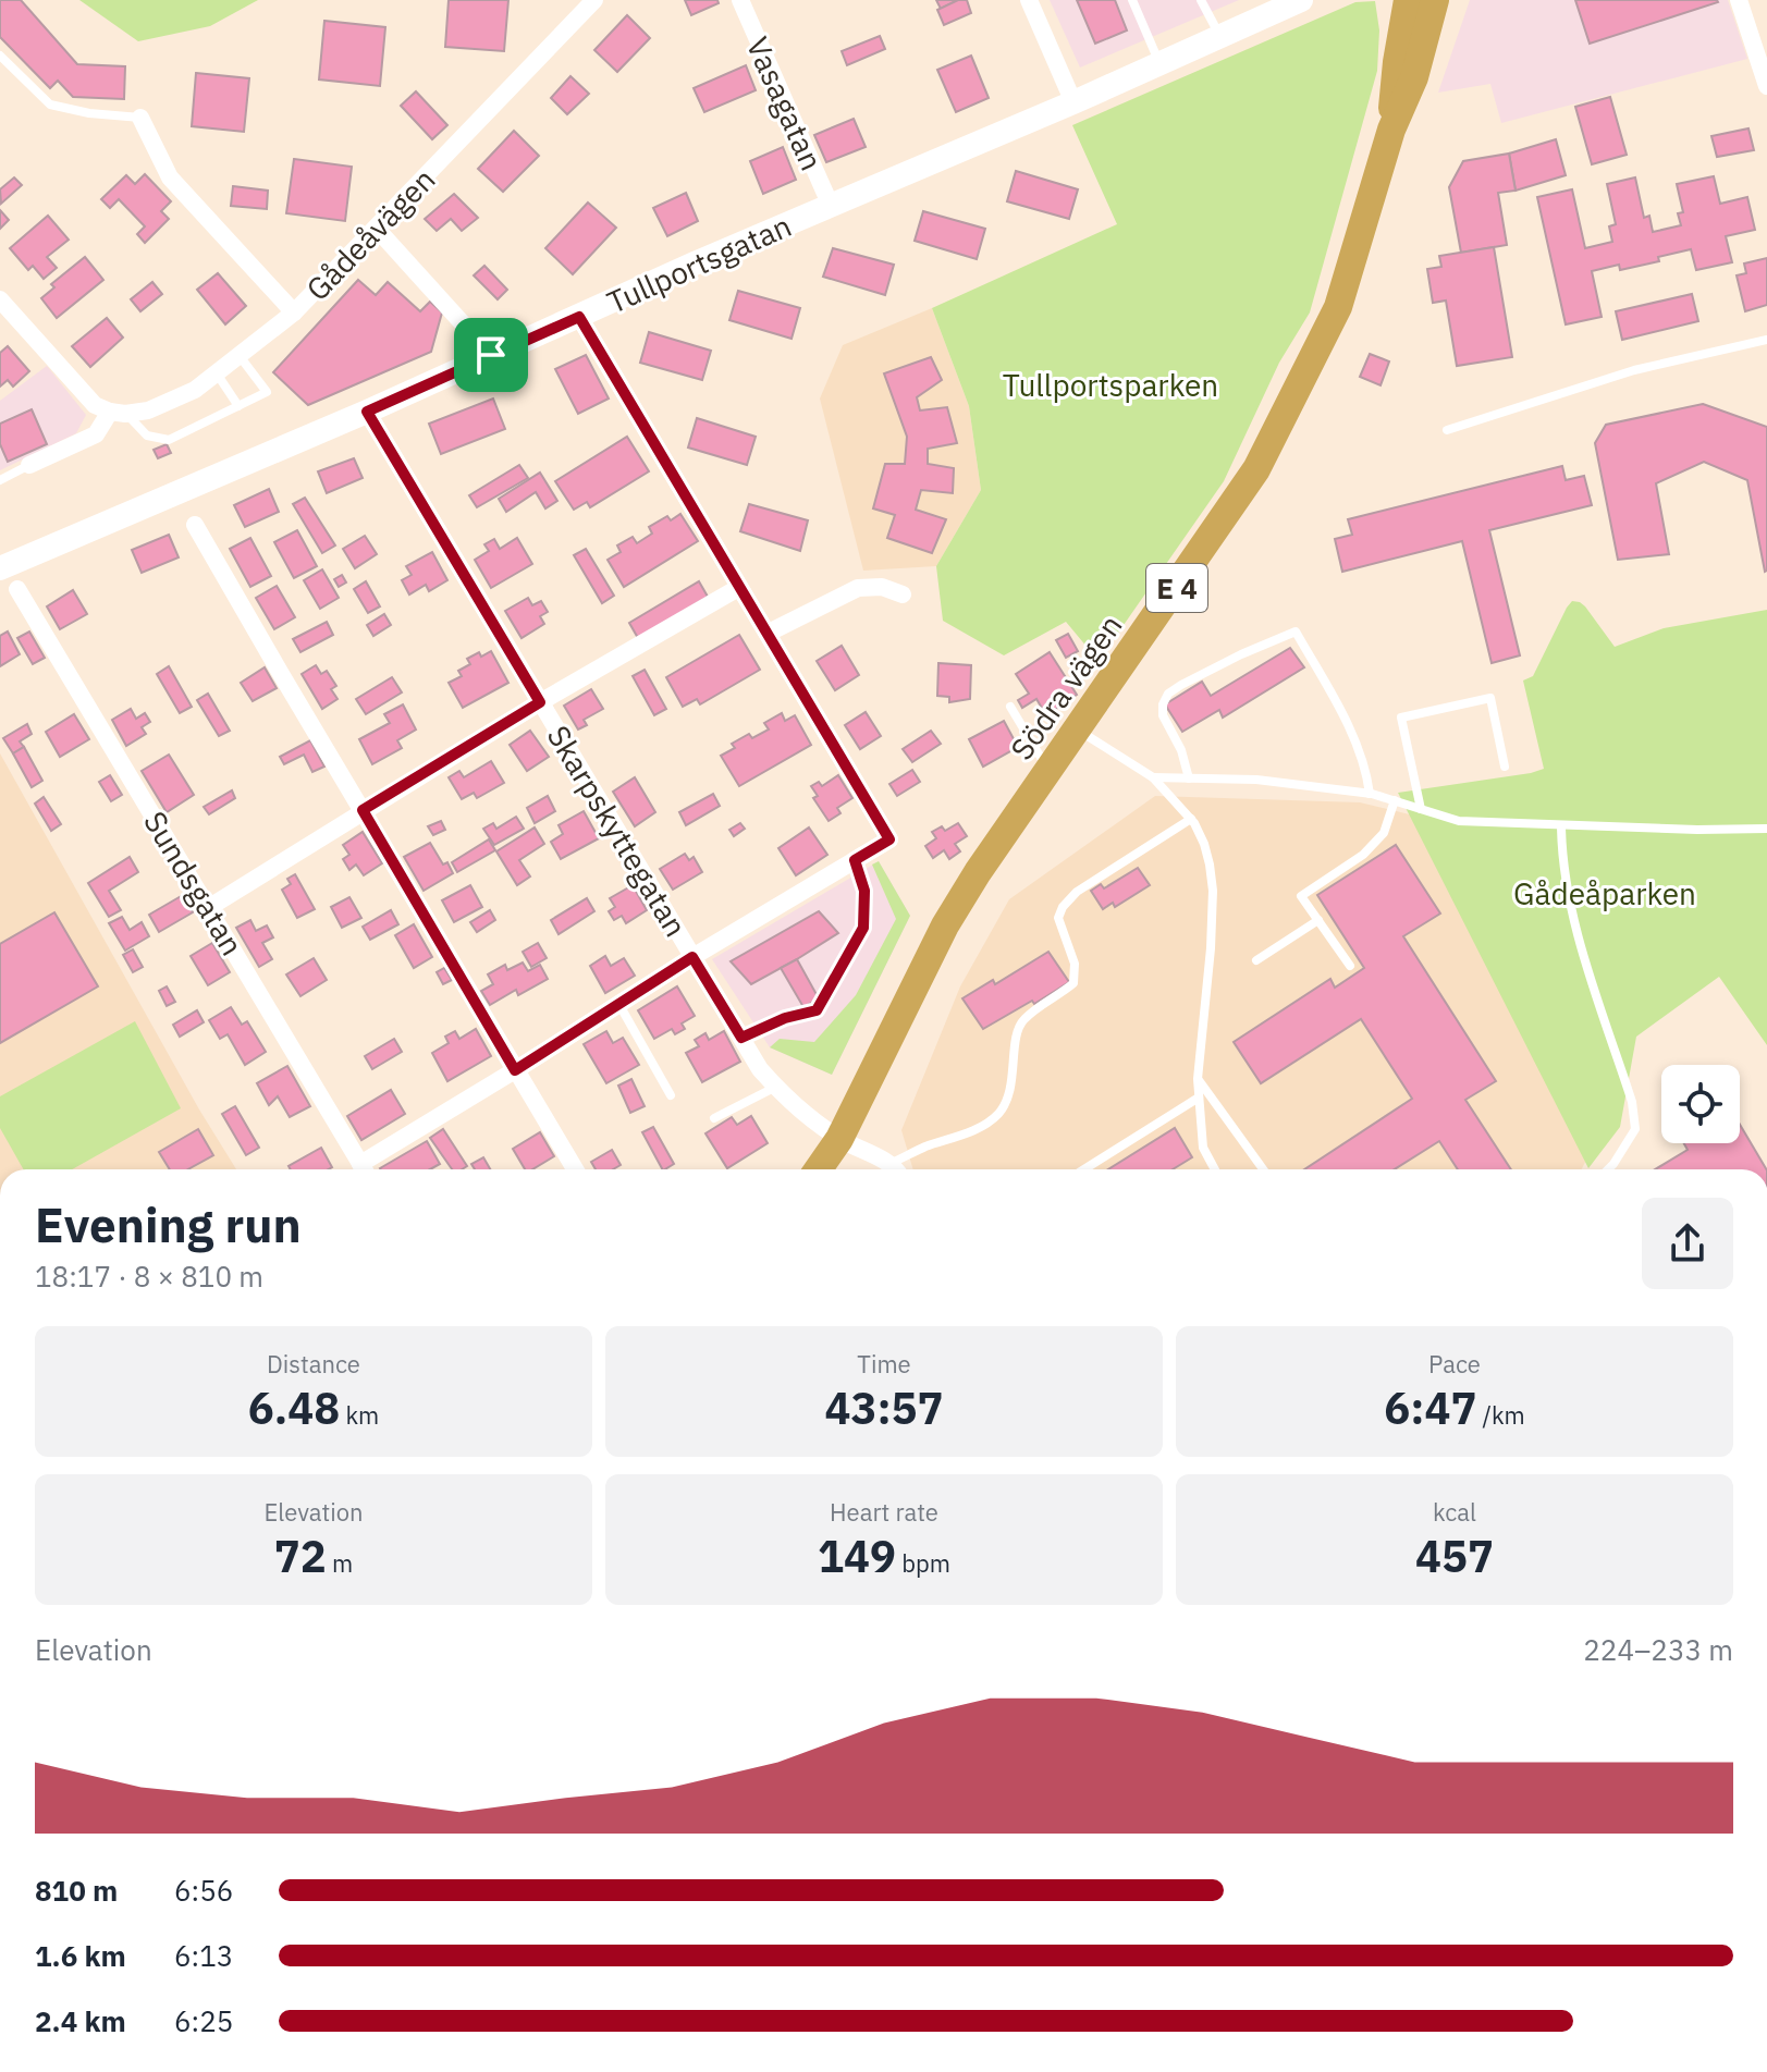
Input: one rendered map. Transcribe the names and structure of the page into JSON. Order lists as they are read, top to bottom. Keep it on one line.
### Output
{"streets":{"highway":["E 4","Södra vägen"],"main road":["Tullportsgatan"],"street":["Vasagatan","Gådeåvägen","Skarpskyttegatan","Sundsgatan"]},"crossings":[["Vasagatan","Tullportsgatan"],["Tullportsgatan","Skarpskyttegatan"],["Södra vägen","Skarpskyttegatan"]],"parks":["Tullportsparken","Gådeåparken"],"page":{"heading":["Evening run","18:17 · 8 × 810 m"],"stats":[["Distance","6.48 km"],["Time","43:57"],["Pace","6:47 /km"],["Elevation","72 m"],["Heart rate","149 bpm"],["kcal","457"]],"chart":["Elevation","224–233 m"],"list":[{"name":"810 m","note":"6:56"},{"name":"1.6 km","note":"6:13"},{"name":"2.4 km","note":"6:25"}]}}
